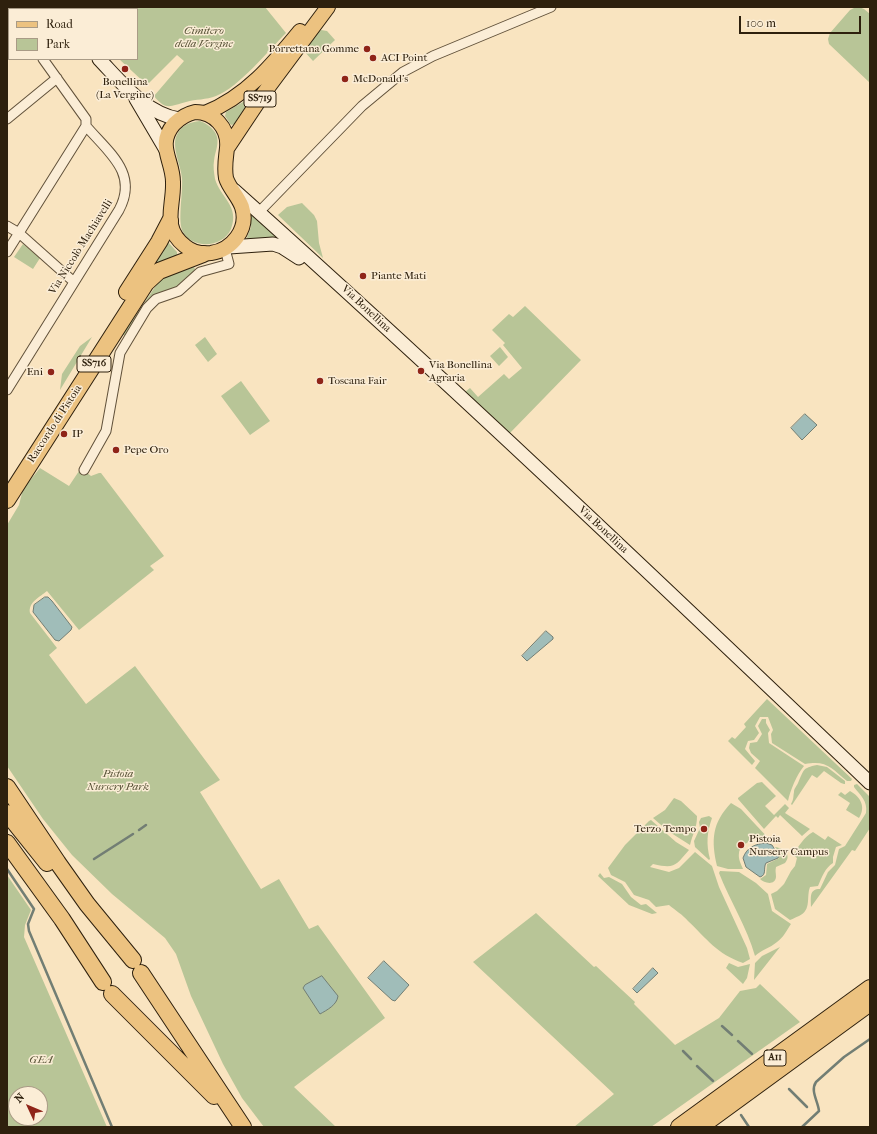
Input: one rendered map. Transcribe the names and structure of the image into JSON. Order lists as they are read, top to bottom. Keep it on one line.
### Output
{"streets":{"highway":["SS716","Raccordo di Pistoia","A11"],"main road":["SS719","Via Bonellina"],"street":["Via Niccolò Machiavelli"]},"parks":["Cimitero della Vergine","Pistoia Nursery Park","GEA"],"places":["Porrettana Gomme","ACI Point","Bonellina (La Vergine)","McDonald's","Piante Mati","Via Bonellina Agraria","Eni","Toscana Fair","IP","Pepe Oro","Terzo Tempo","Pistoia Nursery Campus"],"legend":["Road","Park"],"scale_bar":"100 m","north":"top left"}
